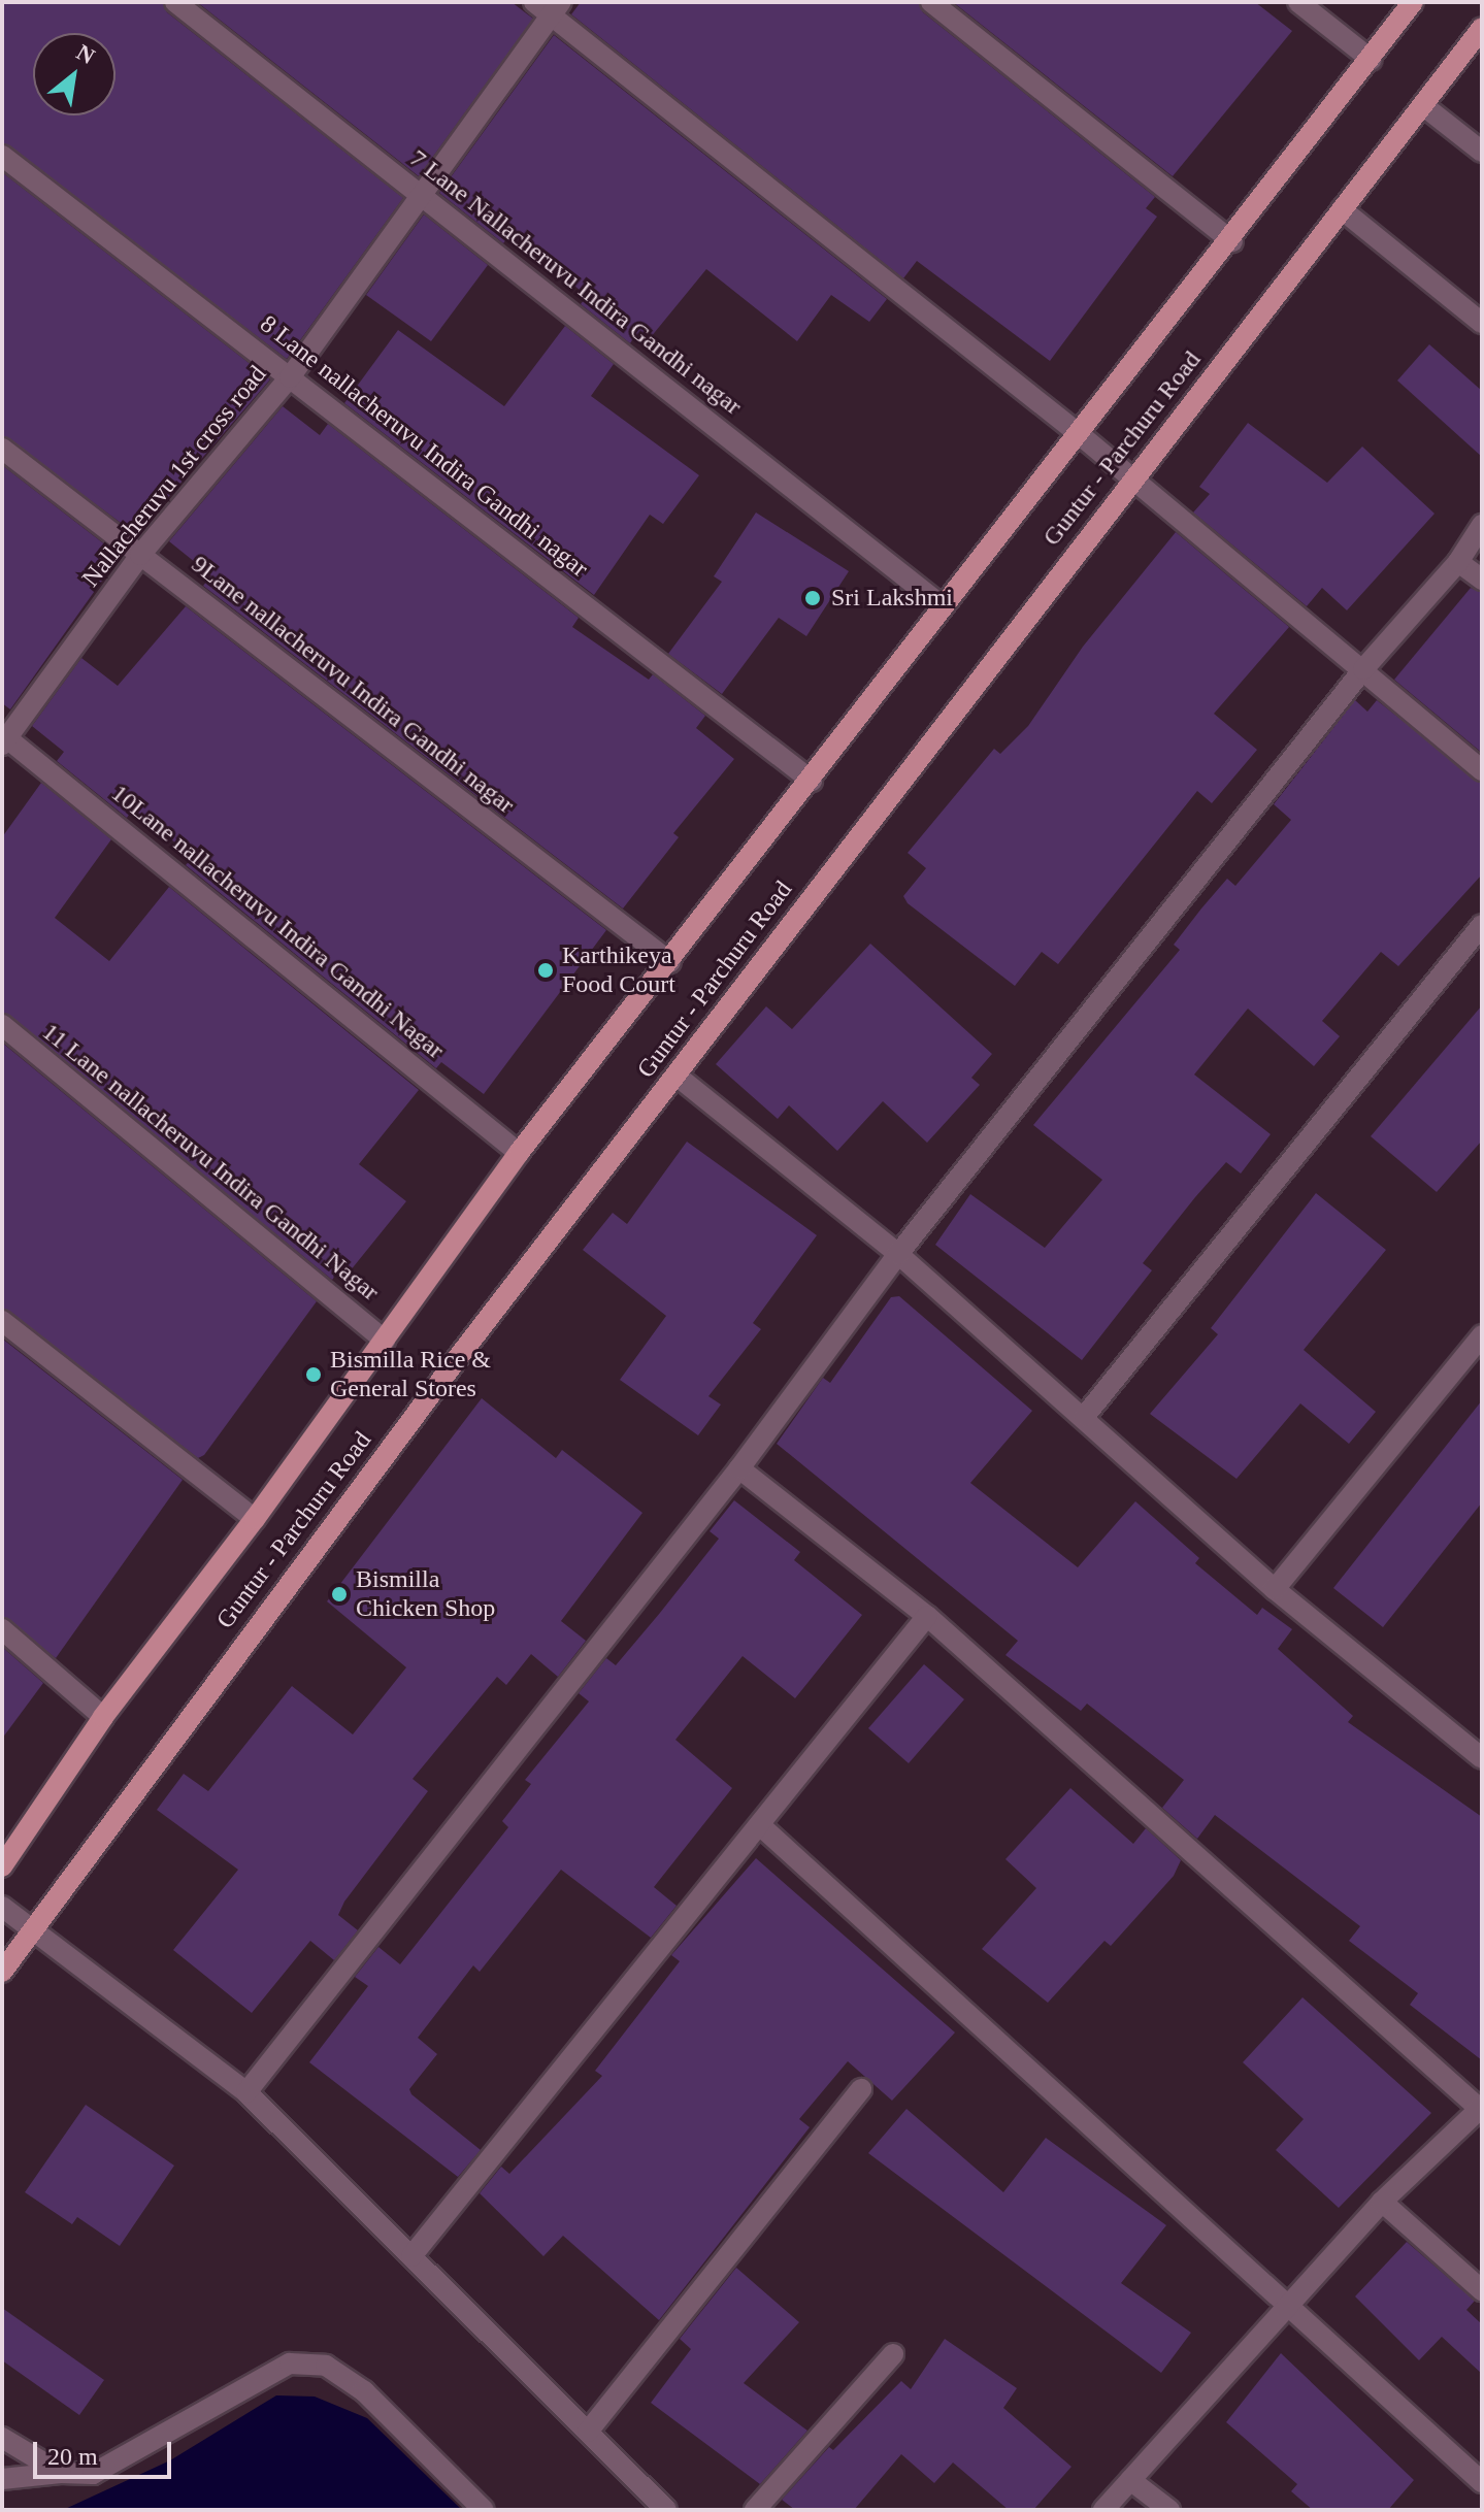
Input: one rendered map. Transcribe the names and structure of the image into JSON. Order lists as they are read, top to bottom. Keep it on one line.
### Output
{"streets":{"main road":["Guntur - Parchuru Road"],"street":["7 Lane Nallacheruvu Indira Gandhi nagar","8 Lane nallacheruvu Indira Gandhi nagar","Nallacheruvu 1st cross road","9Lane nallacheruvu Indira Gandhi nagar","10Lane nallacheruvu Indira Gandhi Nagar","11 Lane nallacheruvu Indira Gandhi Nagar"]},"crossings":[["7 Lane Nallacheruvu Indira Gandhi nagar","Guntur - Parchuru Road"],["7 Lane Nallacheruvu Indira Gandhi nagar","Nallacheruvu 1st cross road"],["8 Lane nallacheruvu Indira Gandhi nagar","Guntur - Parchuru Road"],["8 Lane nallacheruvu Indira Gandhi nagar","Nallacheruvu 1st cross road"],["Guntur - Parchuru Road","9Lane nallacheruvu Indira Gandhi nagar"],["Guntur - Parchuru Road","10Lane nallacheruvu Indira Gandhi Nagar"],["Guntur - Parchuru Road","11 Lane nallacheruvu Indira Gandhi Nagar"],["Nallacheruvu 1st cross road","9Lane nallacheruvu Indira Gandhi nagar"],["Nallacheruvu 1st cross road","10Lane nallacheruvu Indira Gandhi Nagar"]],"places":["Sri Lakshmi","Karthikeya Food Court","Bismilla Rice & General Stores","Bismilla Chicken Shop"],"scale_bar":"20 m","north":"top right"}
